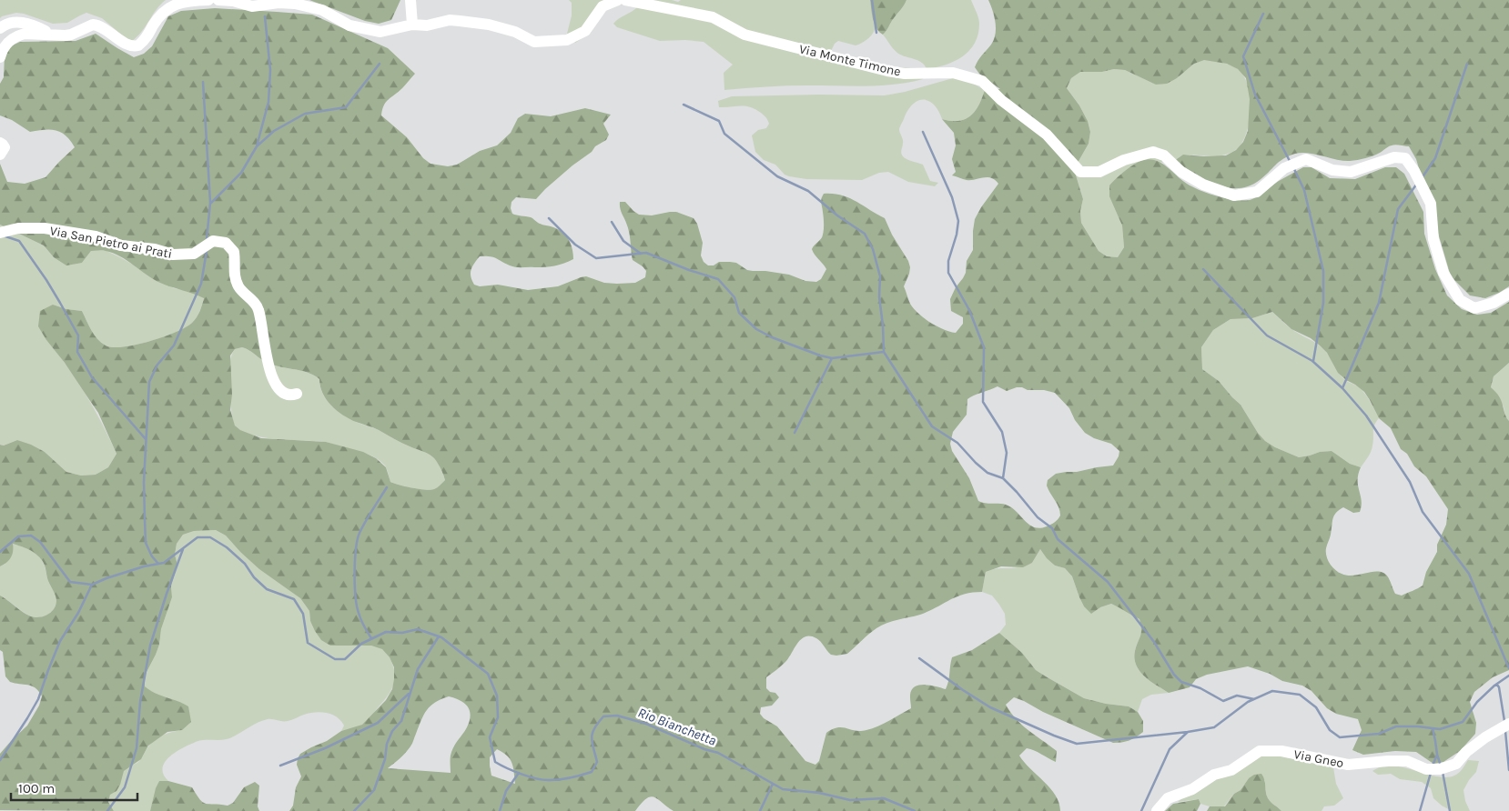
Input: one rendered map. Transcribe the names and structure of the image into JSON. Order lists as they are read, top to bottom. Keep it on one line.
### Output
{"streets":{"street":["Via Monte Timone","Via San Pietro ai Prati","Via Gneo"]},"water":["Rio Bianchetta"],"scale_bar":"100 m"}
